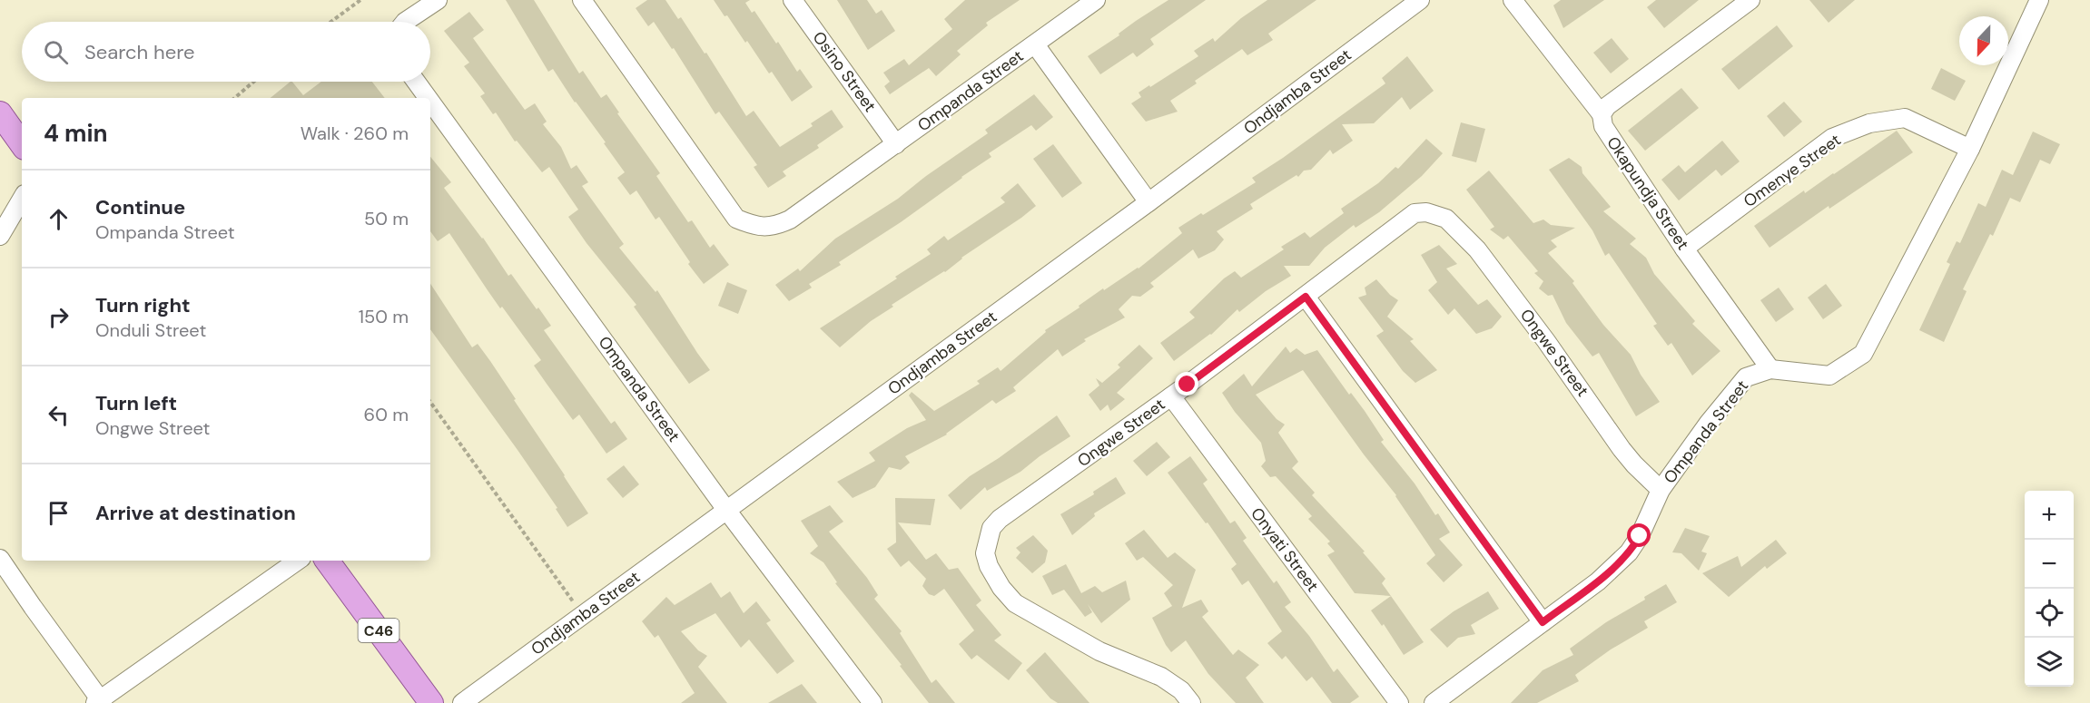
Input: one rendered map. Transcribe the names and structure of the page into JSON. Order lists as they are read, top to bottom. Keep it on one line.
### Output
{"streets":{"main road":["C46"],"street":["Osino Street","Ompanda Street","Ondjamba Street","Omenye Street","Okapundja Street","Ongwe Street","Onyati Street"]},"crossings":[["Osino Street","Ompanda Street"],["Ompanda Street","Ondjamba Street"],["Ompanda Street","Omenye Street"],["Ompanda Street","Okapundja Street"],["Ompanda Street","Ongwe Street"],["Omenye Street","Okapundja Street"],["Ongwe Street","Onyati Street"]],"north":"bottom","page":{"search":"Search here","heading":["4 min","Walk · 260 m"],"list":[["Continue","Ompanda Street","50 m"],["Turn right","Onduli Street","150 m"],["Turn left","Ongwe Street","60 m"],"Arrive at destination"],"map_buttons":["+","−"]}}
